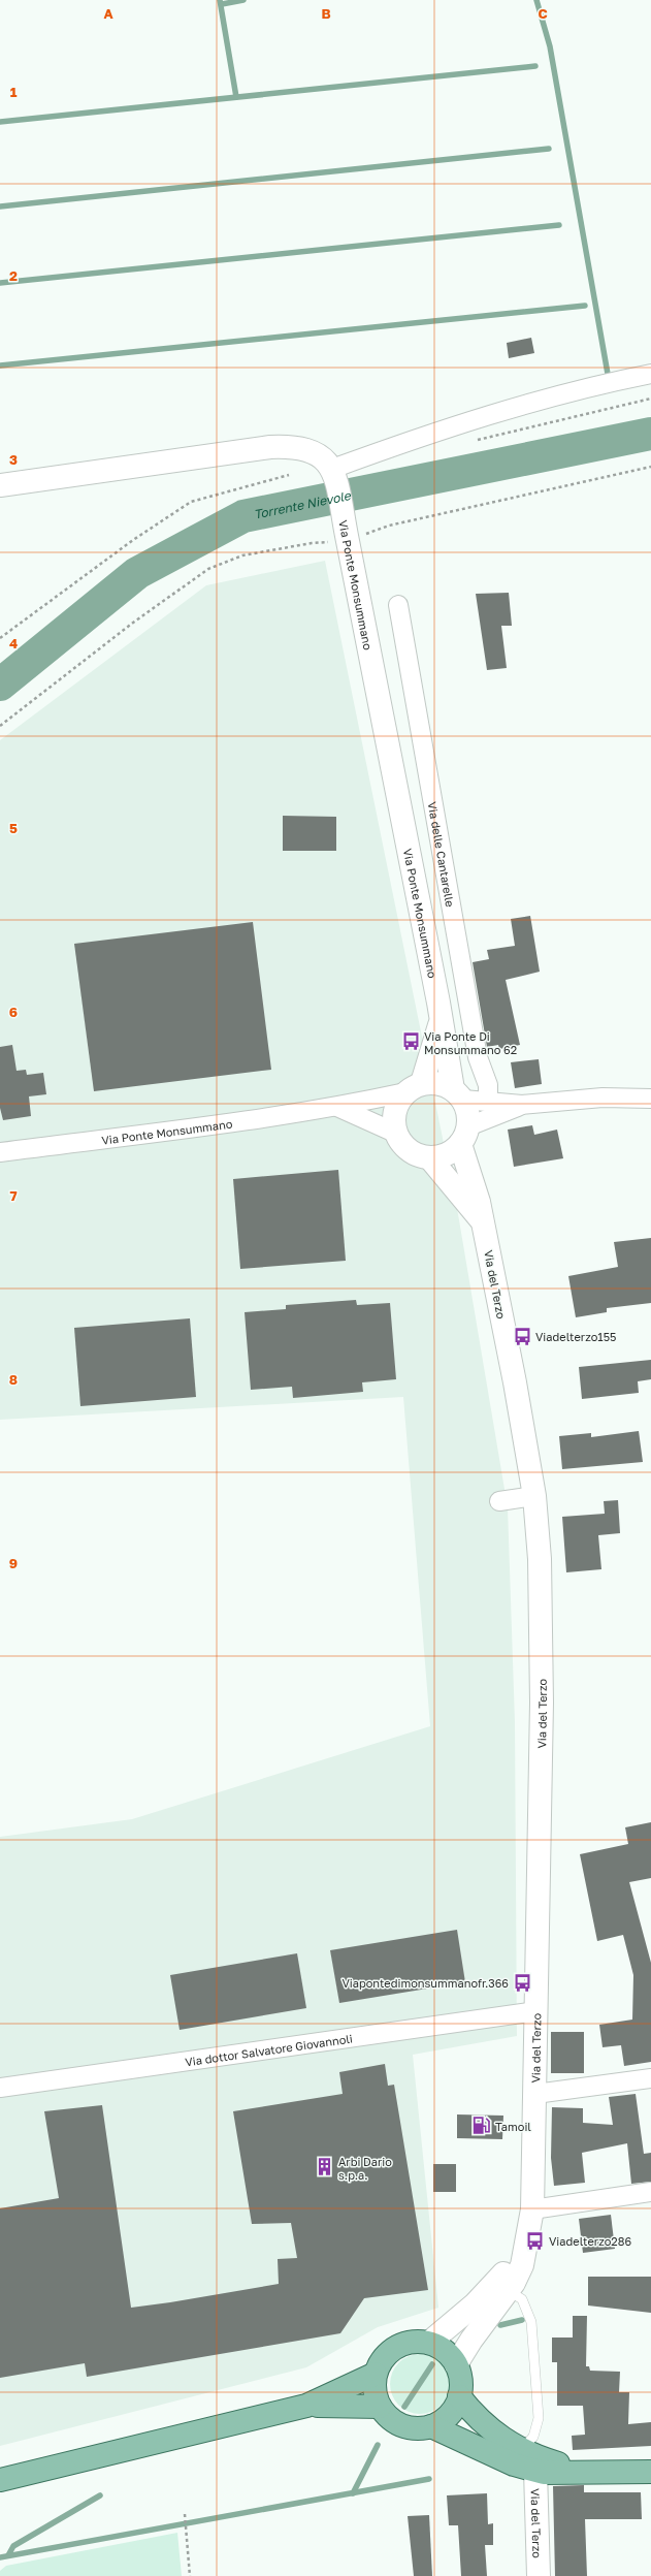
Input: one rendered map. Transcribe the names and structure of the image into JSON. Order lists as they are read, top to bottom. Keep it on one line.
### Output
{"streets":{"street":["Via Ponte Monsummano","Via delle Cantarelle","Via del Terzo","Via dottor Salvatore Giovannoli"]},"crossings":[["Via Ponte Monsummano","Via del Terzo"],["Via del Terzo","Via dottor Salvatore Giovannoli"]],"water":["Torrente Nievole"],"places":{"bus stop":["Via Ponte Di Monsummano 62","Viadelterzo155","Viapontedimonsummanofr.366","Viadelterzo286"],"fuel station":["Tamoil"],"building":["Arbi Dario s.p.a."]},"grid":{"columns":["A","B","C"],"rows":["1","2","3","4","5","6","7","8","9"]}}
